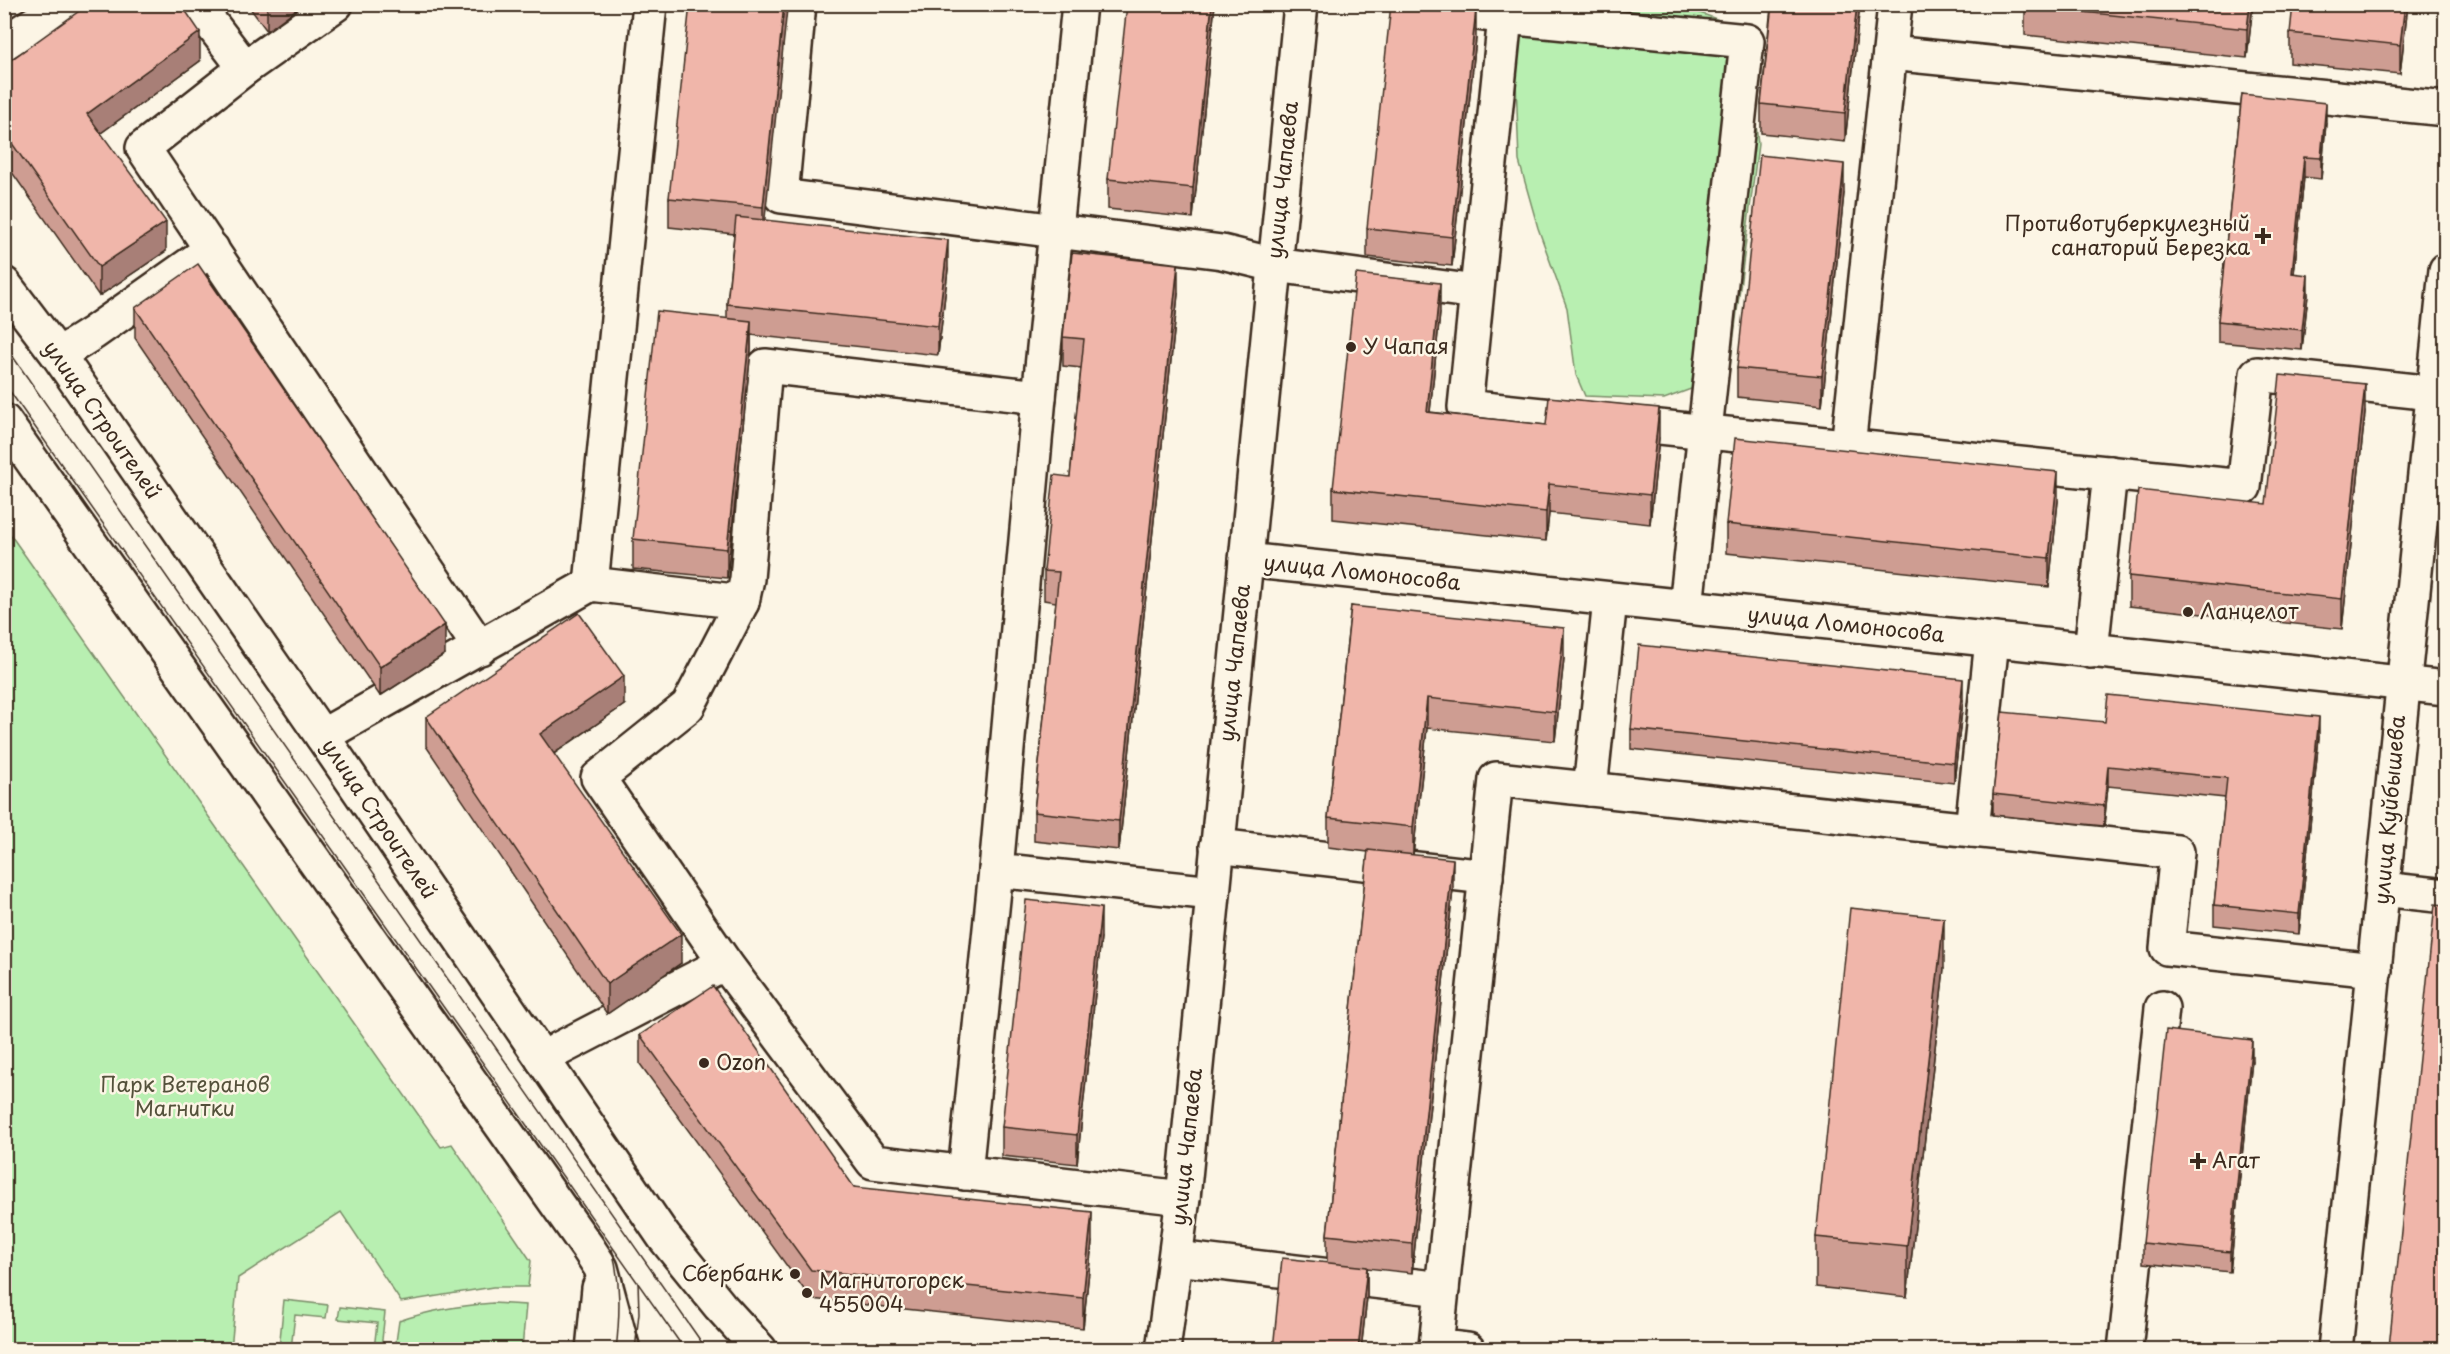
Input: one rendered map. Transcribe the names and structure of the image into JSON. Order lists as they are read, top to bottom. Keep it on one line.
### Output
{"streets":{"street":["улица Чапаева","улица Строителей","улица Ломоносова","улица Куйбышева"]},"crossings":[["улица Чапаева","улица Ломоносова"],["улица Ломоносова","улица Куйбышева"]],"parks":["Парк Ветеранов Магнитки"],"places":{"health":["Противотуберкулезный санаторий Березка","Агат"],"other":["У Чапая","Ланцелот","Ozon","Сбербанк","Магнитогорск 455004"]}}
